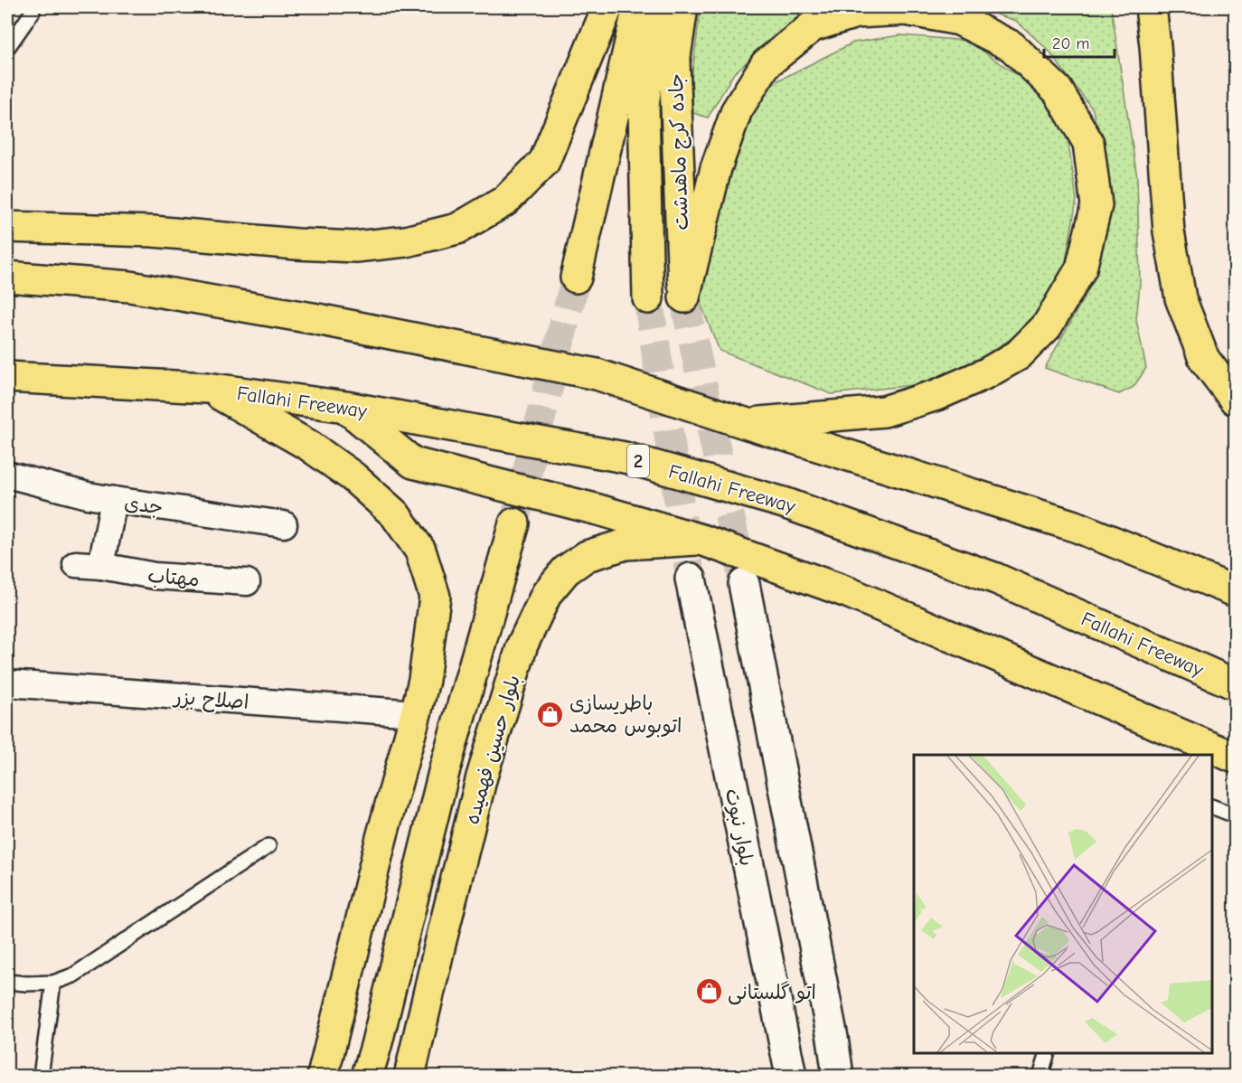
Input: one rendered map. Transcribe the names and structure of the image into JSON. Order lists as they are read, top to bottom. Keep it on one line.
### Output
{"streets":{"main road":["جاده کرج ماهدشت","Fallahi Freeway","2","بلوار حسین فهمیده","بلوار نبوت"],"street":["جدی","مهتاب","اصلاح بزر"]},"places":{"shop":["باطریسازی اتوبوس محمد","اتو گلستانی"]},"scale_bar":"20 m"}
